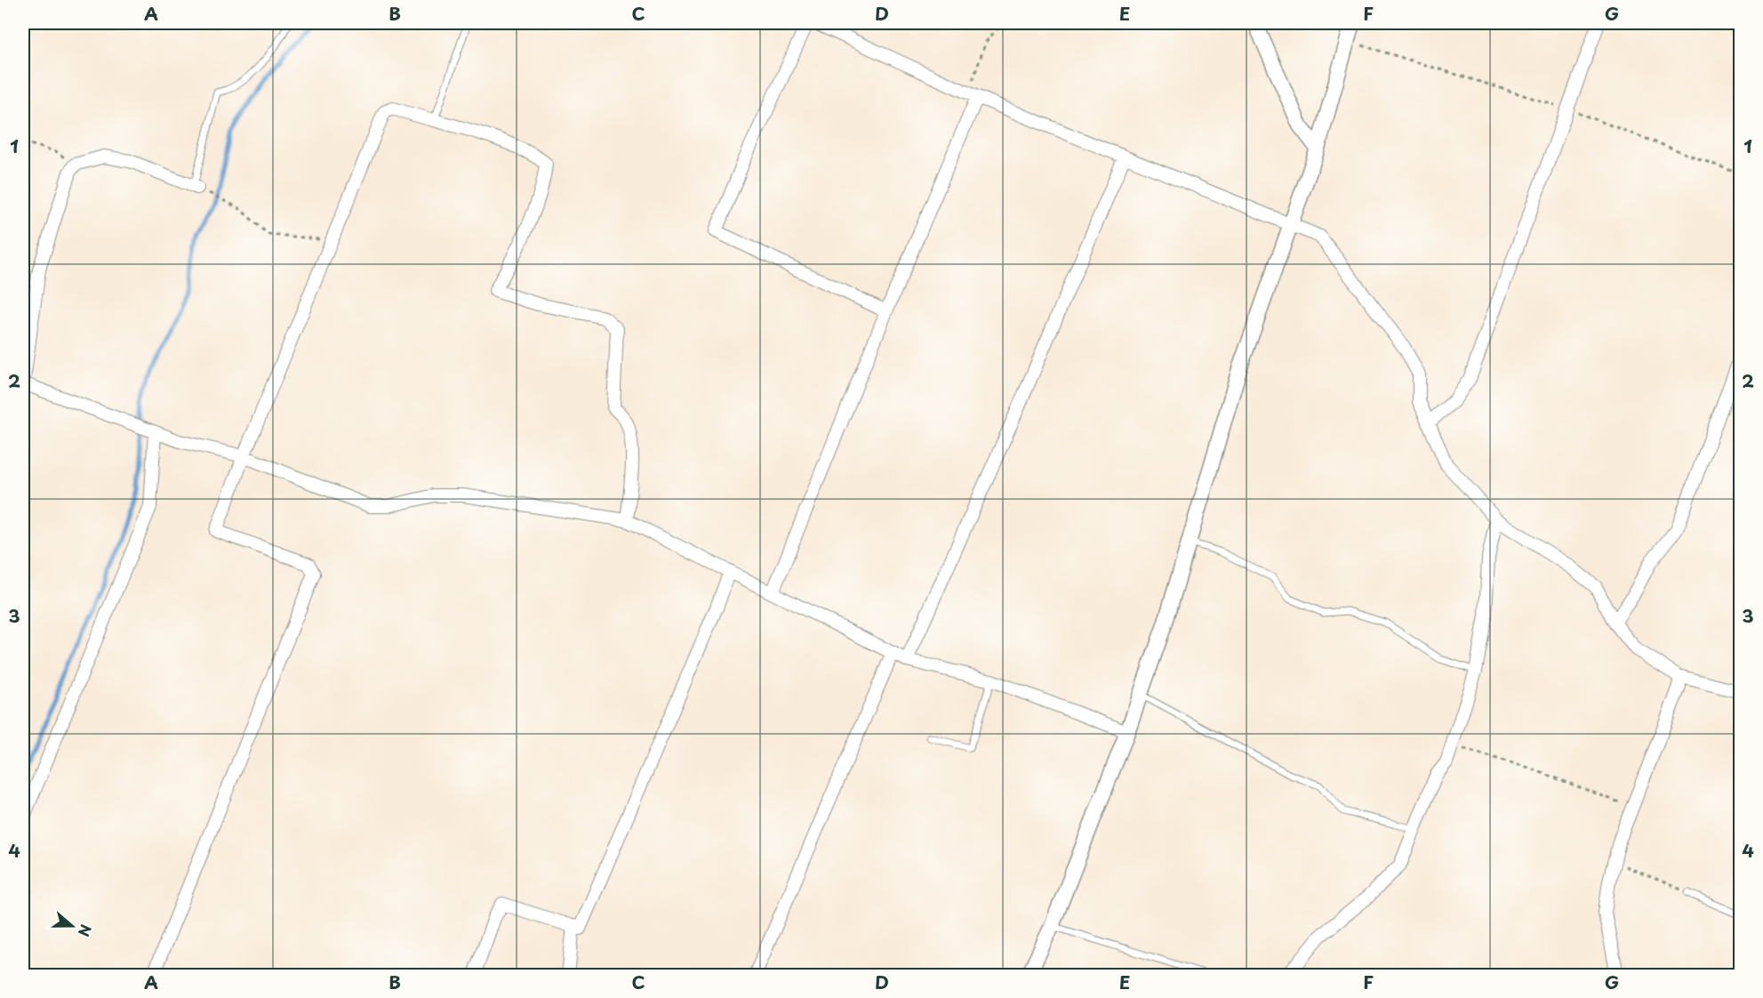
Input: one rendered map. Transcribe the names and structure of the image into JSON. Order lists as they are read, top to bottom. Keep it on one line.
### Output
{"north":"right","grid":{"columns":["A","B","C","D","E","F","G"],"rows":["1","2","3","4"]}}
